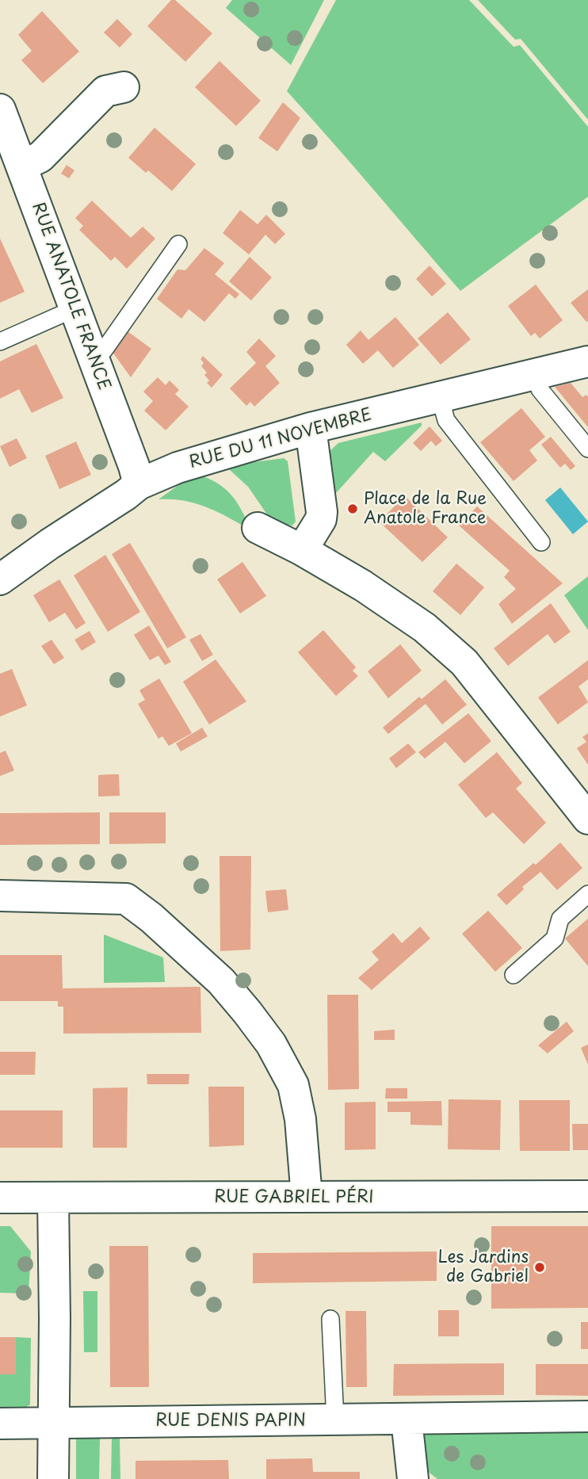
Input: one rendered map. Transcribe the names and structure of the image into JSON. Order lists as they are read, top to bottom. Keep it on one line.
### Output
{"streets":{"street":["RUE ANATOLE FRANCE","RUE DU 11 NOVEMBRE","RUE GABRIEL PÉRI","RUE DENIS PAPIN"]},"crossings":[["RUE ANATOLE FRANCE","RUE DU 11 NOVEMBRE"]],"places":["Place de la Rue Anatole France","Les Jardins de Gabriel"]}
